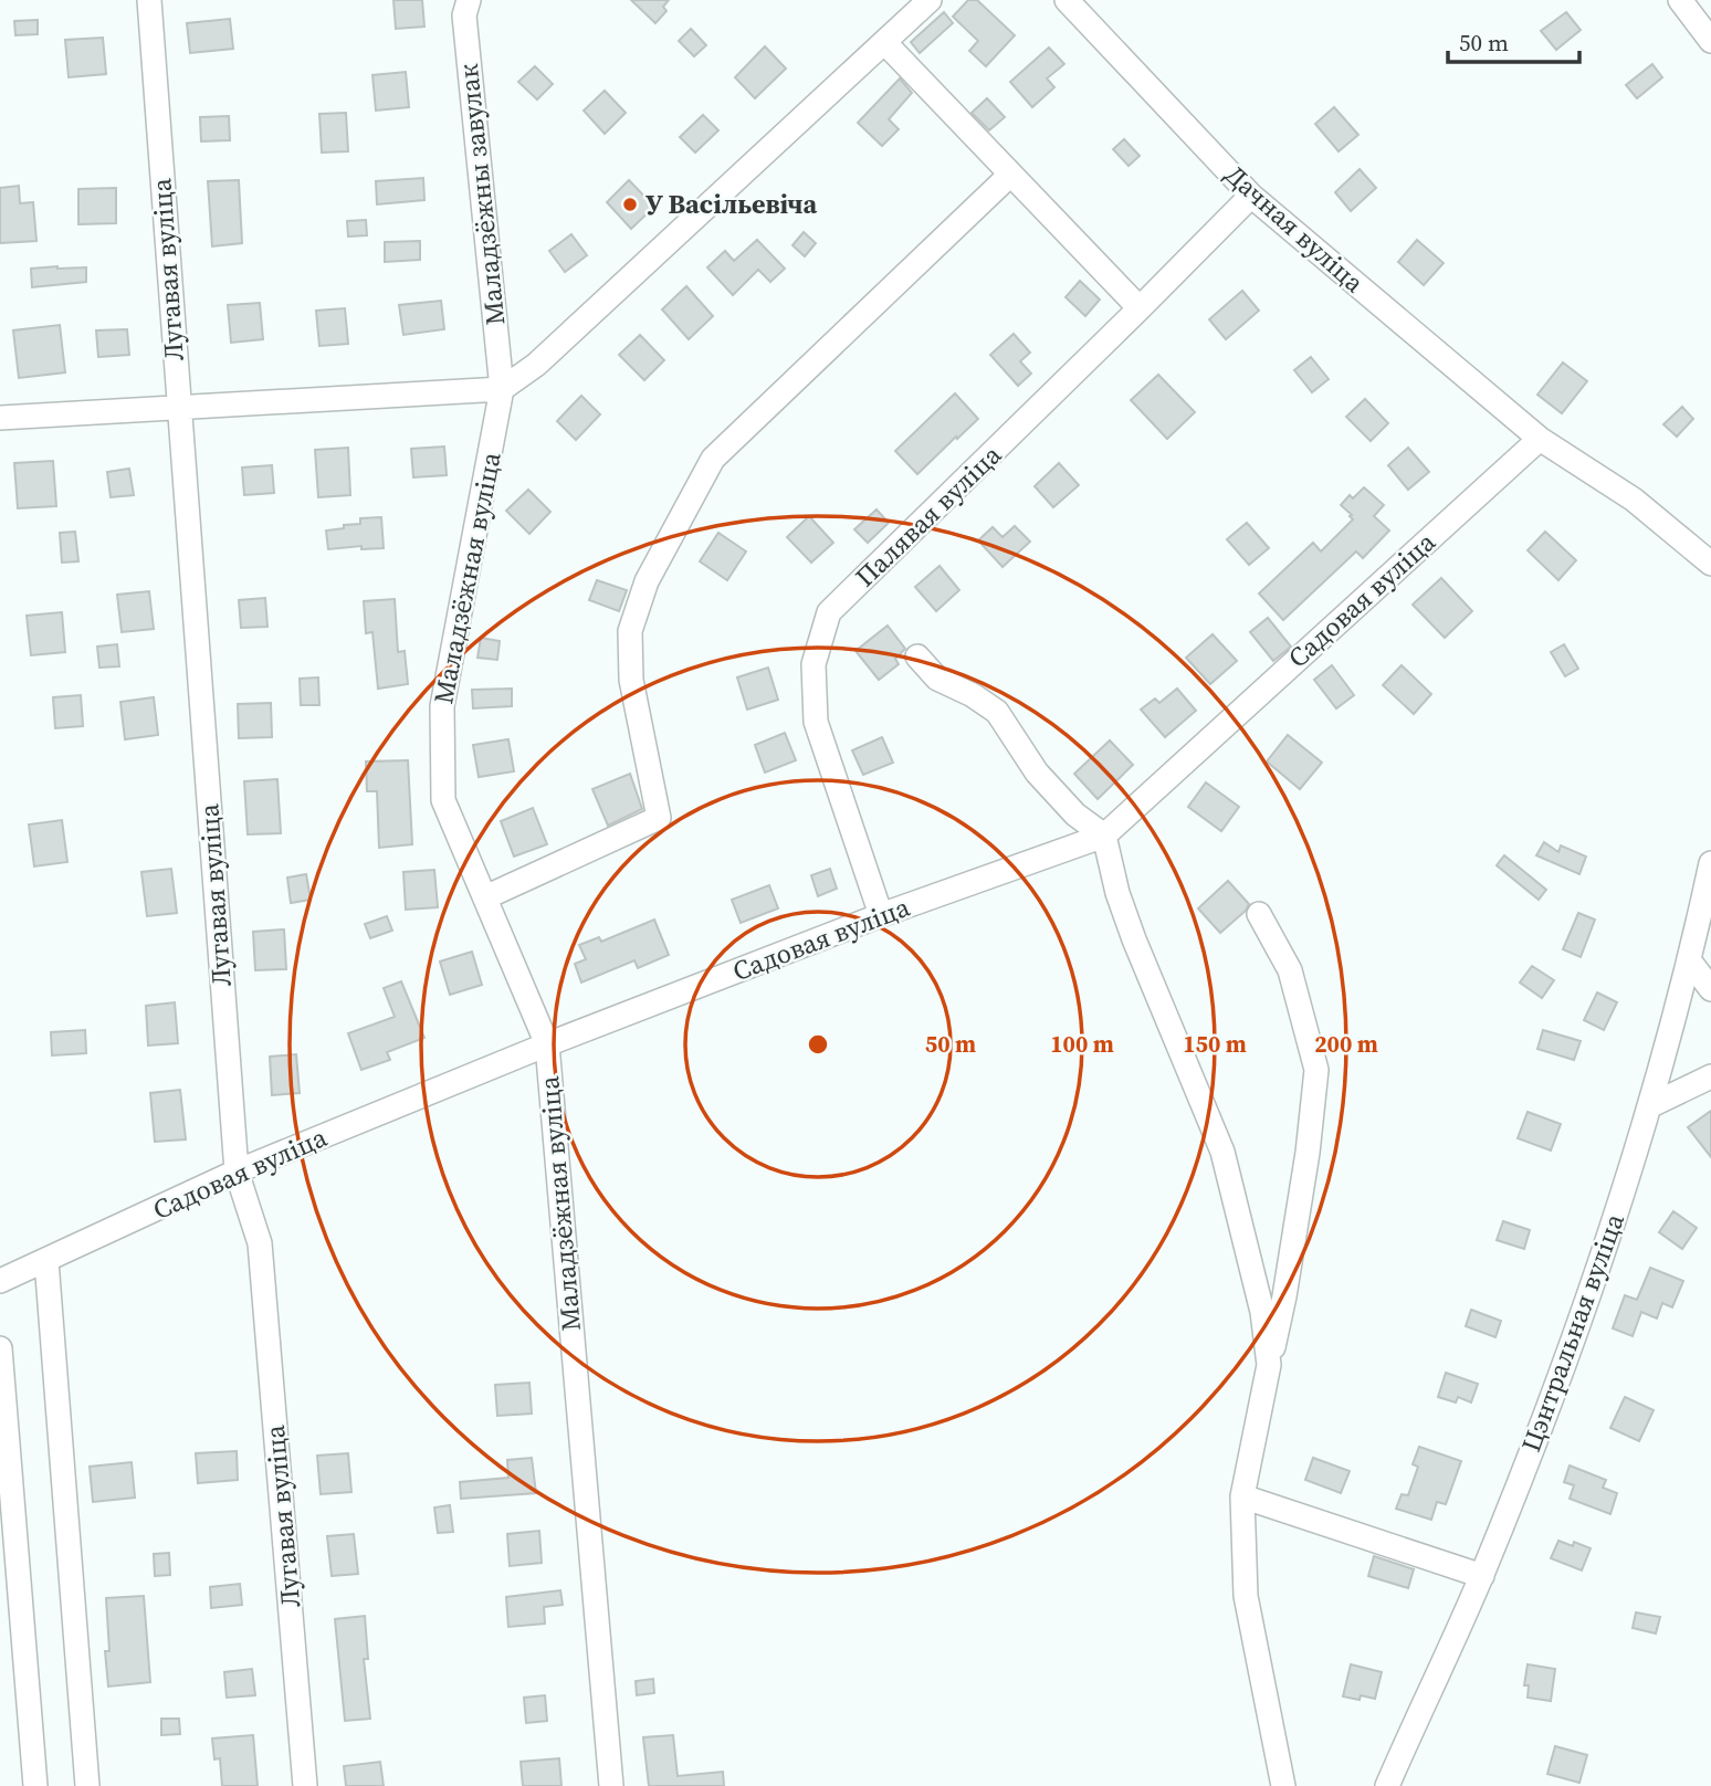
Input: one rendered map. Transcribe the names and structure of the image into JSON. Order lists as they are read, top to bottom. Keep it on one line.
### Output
{"streets":{"street":["Маладзёжны завулак","Дачная вуліца","Лугавая вуліца","Палявая вуліца","Маладзёжная вуліца","Садовая вуліца","Цэнтральная вуліца"]},"crossings":[["Маладзёжны завулак","Маладзёжная вуліца"],["Дачная вуліца","Палявая вуліца"],["Дачная вуліца","Садовая вуліца"],["Лугавая вуліца","Садовая вуліца"],["Палявая вуліца","Садовая вуліца"],["Маладзёжная вуліца","Садовая вуліца"]],"places":["У Васільевіча"],"scale_bar":"50 m","rings":["50 m","100 m","150 m","200 m"]}
